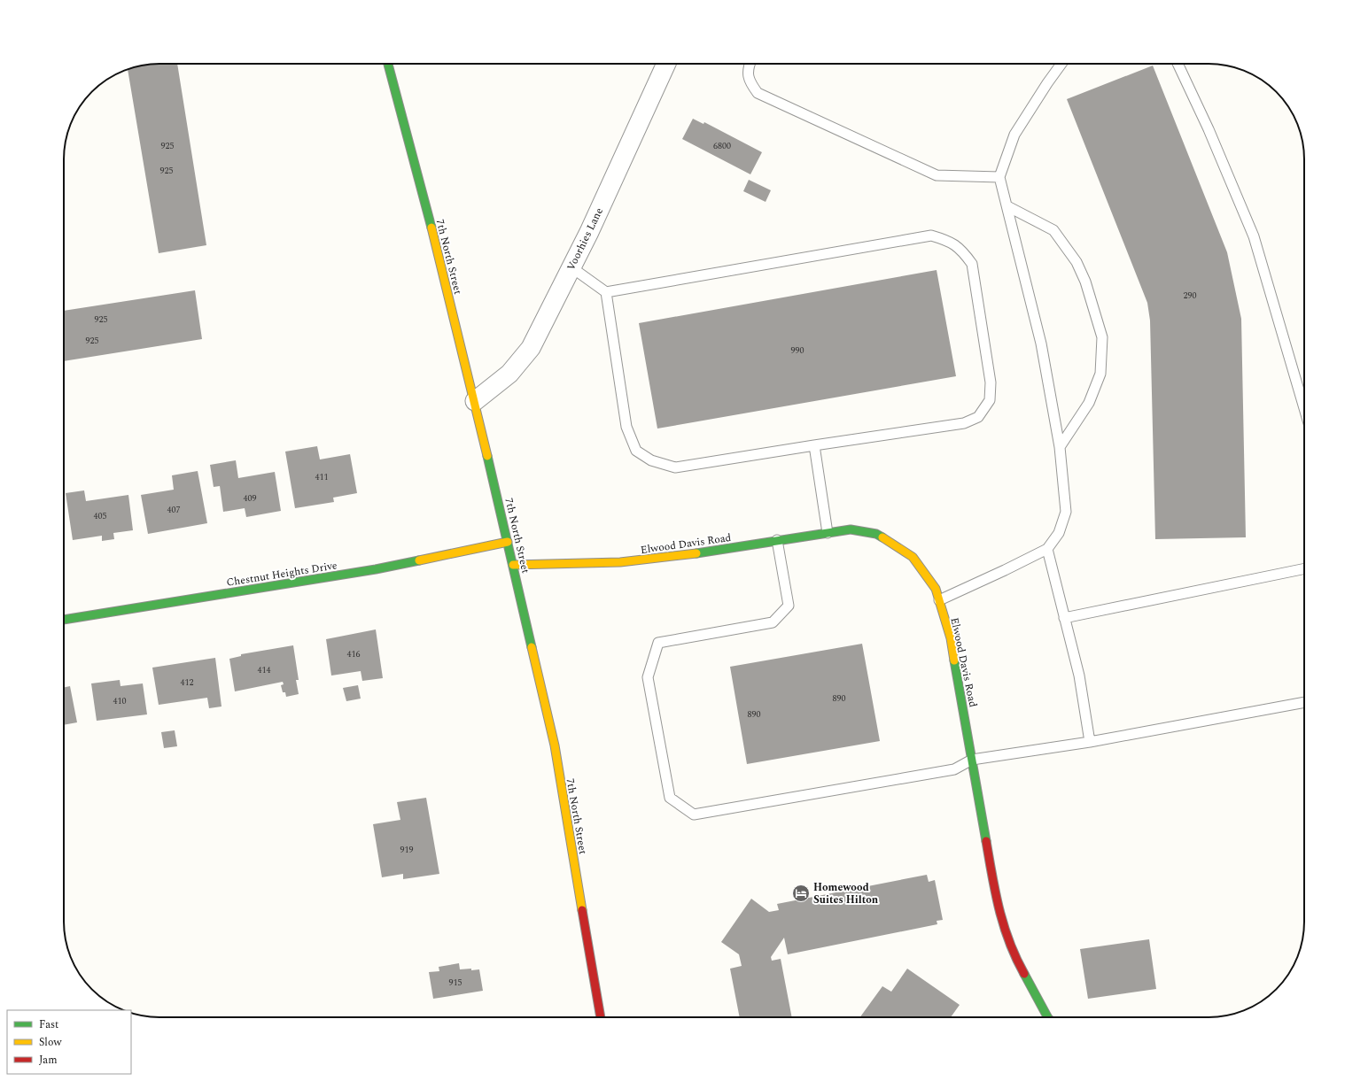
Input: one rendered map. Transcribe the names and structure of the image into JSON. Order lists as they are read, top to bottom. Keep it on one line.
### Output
{"streets":{"street":["Voorhies Lane","7th North Street","Elwood Davis Road","Chestnut Heights Drive"]},"crossings":[["Voorhies Lane","7th North Street"],["7th North Street","Elwood Davis Road"],["7th North Street","Chestnut Heights Drive"]],"places":{"hotel":["Homewood Suites Hilton"]},"house_numbers":["925","6800","925","290","925","925","990","411","409","407","405","416","414","412","890","410","890","919","915"],"legend":["Fast","Slow","Jam"]}
